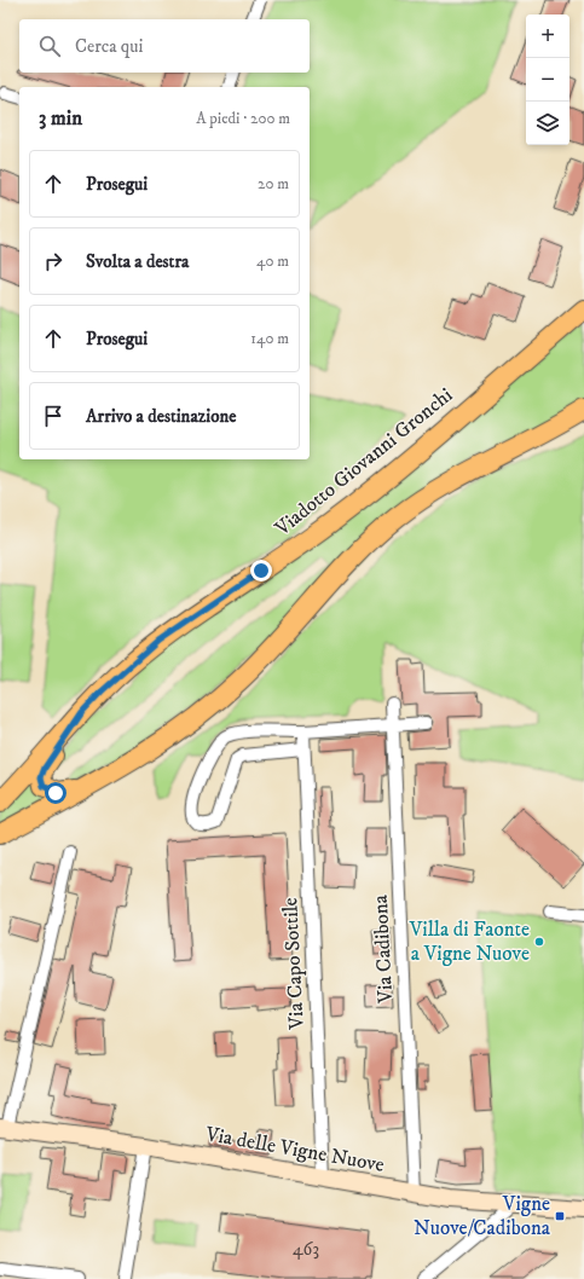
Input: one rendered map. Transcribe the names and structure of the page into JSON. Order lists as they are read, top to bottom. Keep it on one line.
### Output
{"streets":{"main road":["Viadotto Giovanni Gronchi"],"street":["Via Cadibona","Via Capo Sottile","Via delle Vigne Nuove"]},"crossings":[["Via Cadibona","Via delle Vigne Nuove"],["Via Capo Sottile","Via delle Vigne Nuove"]],"places":{"other":["Villa di Faonte a Vigne Nuove"],"transit":["Vigne Nuove/Cadibona"]},"house_numbers":["463"],"page":{"map_buttons":["+","−"],"search":"Cerca qui","heading":["3 min","A piedi · 200 m"],"list":[["Prosegui","20 m"],["Svolta a destra","40 m"],["Prosegui","140 m"],"Arrivo a destinazione"]}}
